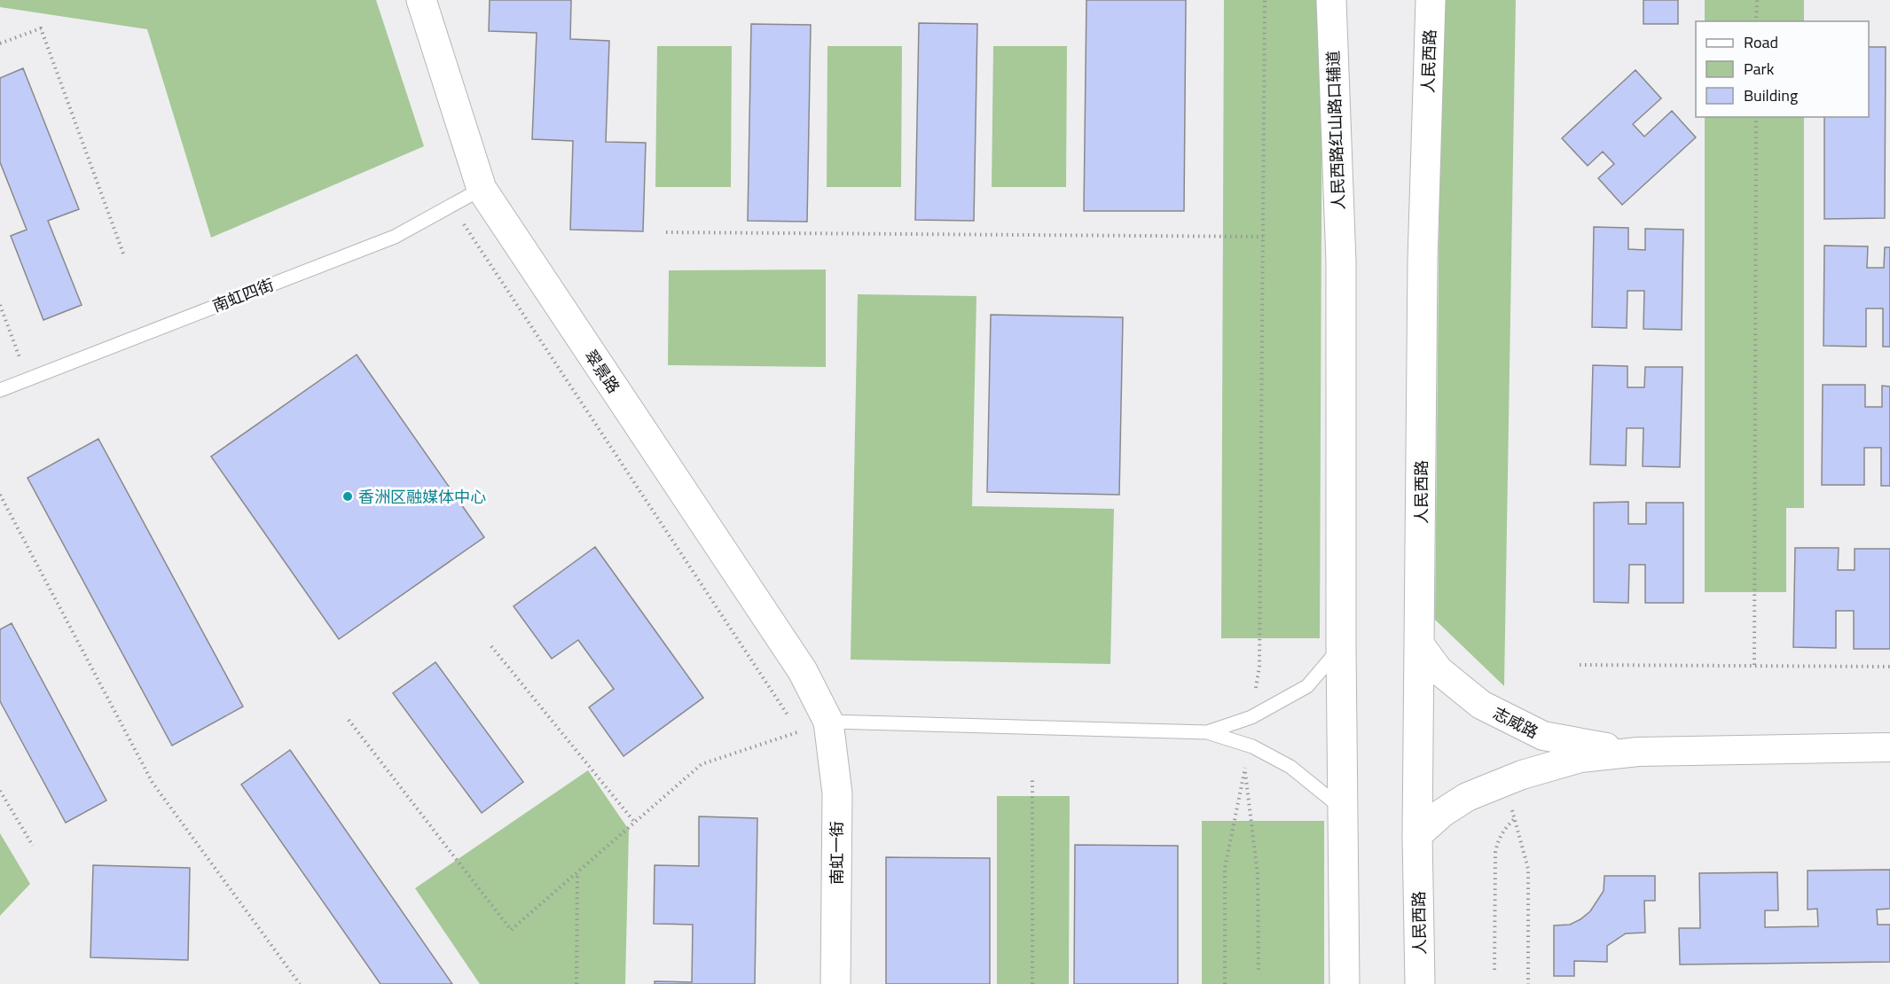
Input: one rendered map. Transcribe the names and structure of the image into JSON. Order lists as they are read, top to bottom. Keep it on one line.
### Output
{"streets":{"main road":["人民西路","人民西路红山路口辅道","翠景路","南虹一街"],"street":["志威路"],"lane":["南虹四街"]},"crossings":[["人民西路","志威路"],["南虹四街","翠景路"],["翠景路","南虹一街"]],"places":["香洲区融媒体中心"],"legend":["Road","Park","Building"]}
